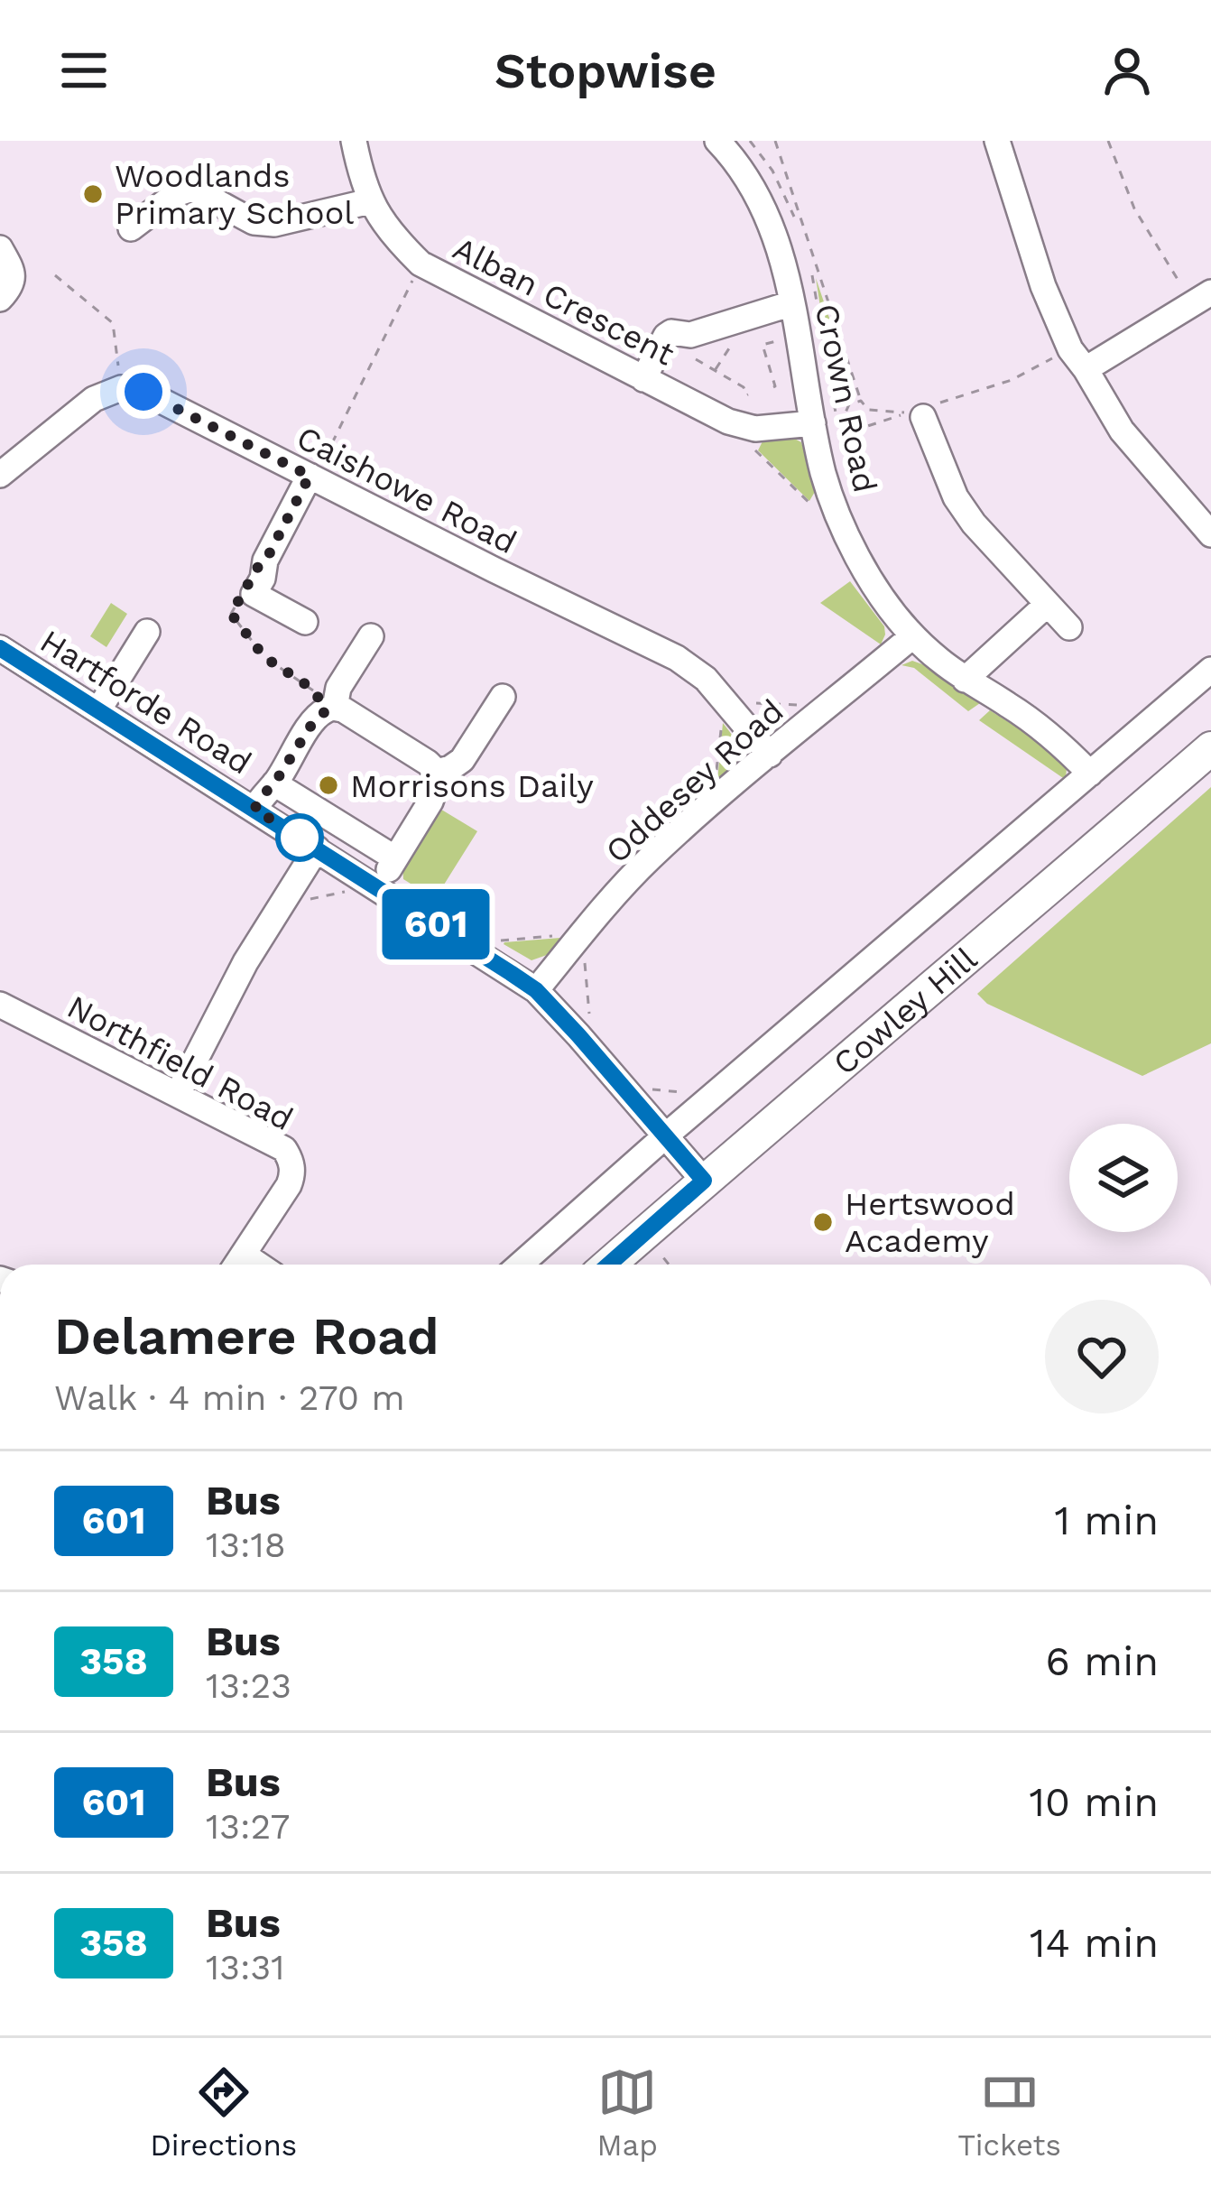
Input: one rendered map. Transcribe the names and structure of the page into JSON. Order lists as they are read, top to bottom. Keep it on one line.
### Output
{"streets":{"main road":["Cowley Hill"],"street":["Alban Crescent","Crown Road","Caishowe Road","Hartforde Road","Oddesey Road","Northfield Road"]},"crossings":[["Alban Crescent","Crown Road"],["Crown Road","Oddesey Road"],["Crown Road","Cowley Hill"],["Caishowe Road","Oddesey Road"],["Hartforde Road","Oddesey Road"],["Hartforde Road","Cowley Hill"]],"places":["Woodlands Primary School","Morrisons Daily","Hertswood Academy"],"lines":["bus line 601"],"page":{"header":"Stopwise","on_map":"601","heading":["Delamere Road","Walk · 4 min · 270 m"],"list":[{"mark":"601","name":"Bus","note":"13:18","value":"1 min"},{"mark":"358","name":"Bus","note":"13:23","value":"6 min"},{"mark":"601","name":"Bus","note":"13:27","value":"10 min"},{"mark":"358","name":"Bus","note":"13:31","value":"14 min"}],"tabs":["Directions","Map","Tickets"]}}
